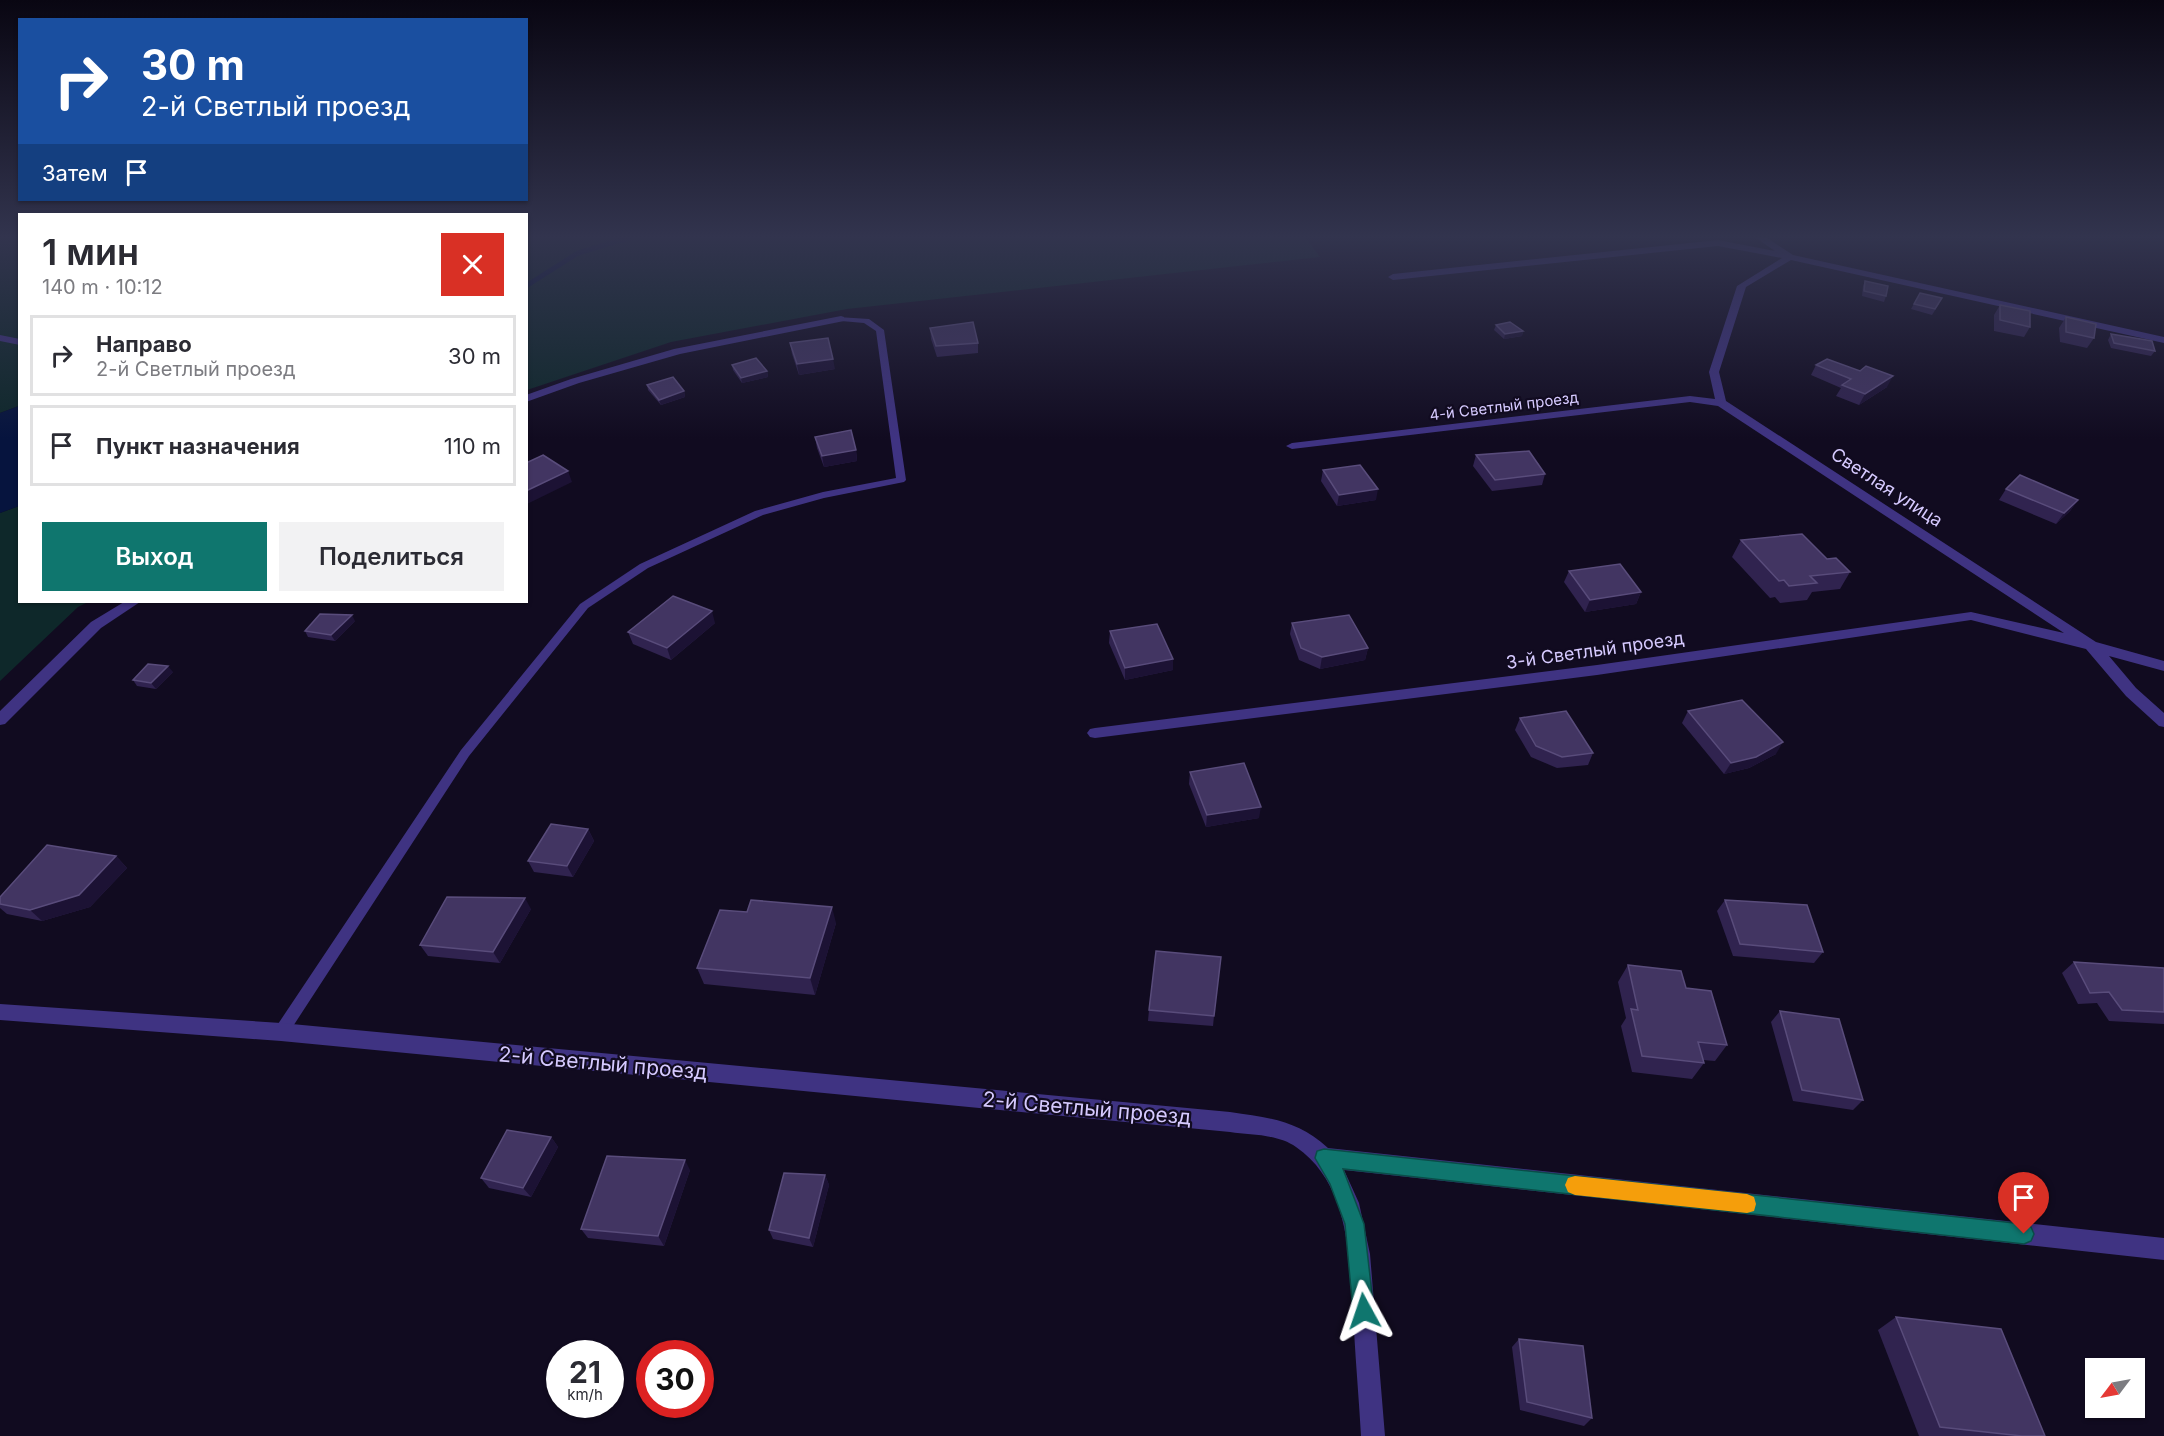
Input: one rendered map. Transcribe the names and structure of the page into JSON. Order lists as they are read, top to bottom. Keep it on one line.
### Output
{"streets":{"street":["4-й Светлый проезд","Светлая улица","3-й Светлый проезд","2-й Светлый проезд"]},"crossings":[["4-й Светлый проезд","Светлая улица"],["Светлая улица","3-й Светлый проезд"]],"north":"bottom left","page":{"turn":["30 m","2-й Светлый проезд"],"then":"Затем","heading":["1 мин","140 m · 10:12"],"list":[{"name":"Направо","note":"2-й Светлый проезд","value":"30 m"},{"name":"Пункт назначения","value":"110 m"}],"buttons":["Выход","Поделиться"],"speed":"21 km/h","limit":"30"}}
